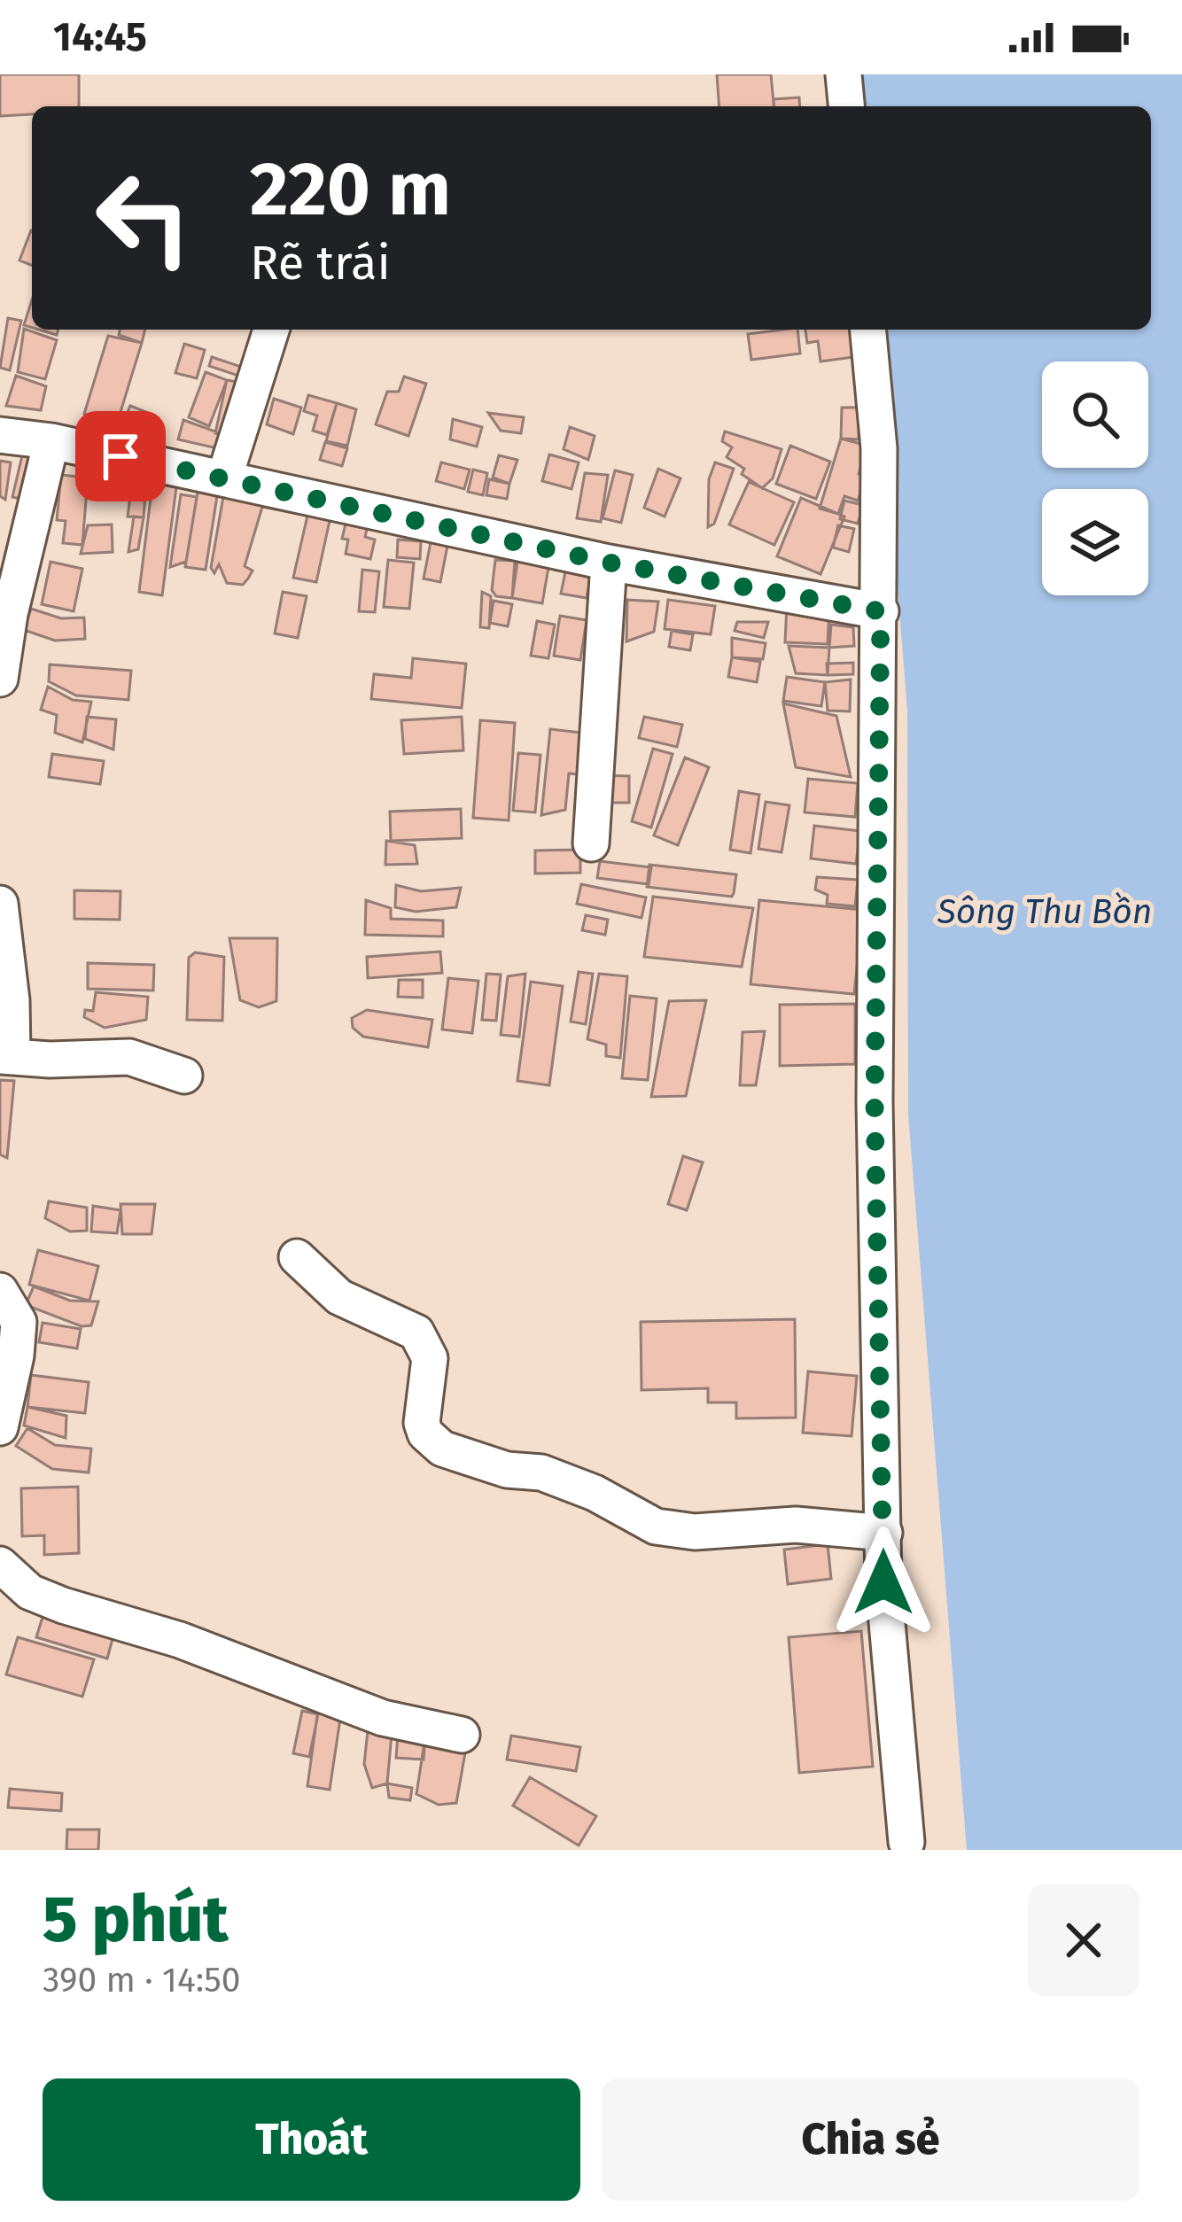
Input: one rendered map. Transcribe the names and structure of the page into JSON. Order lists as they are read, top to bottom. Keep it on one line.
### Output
{"water":["Sông Thu Bồn"],"page":{"status":"14:45","turn":["220 m","Rẽ trái"],"heading":["5 phút","390 m · 14:50"],"buttons":["Thoát","Chia sẻ"]}}
